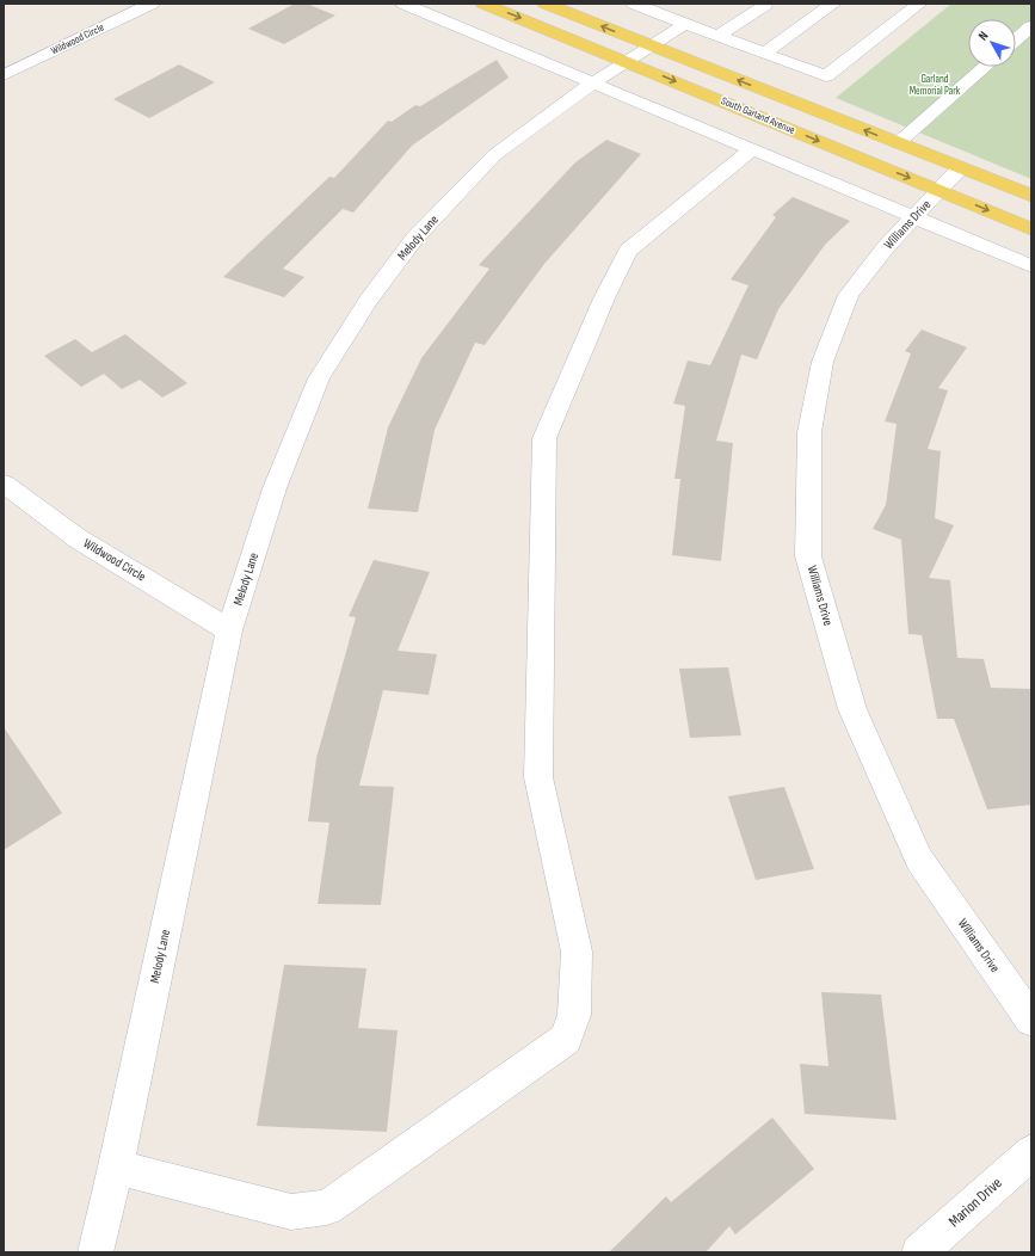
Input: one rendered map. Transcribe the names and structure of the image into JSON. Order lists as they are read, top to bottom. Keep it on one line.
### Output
{"streets":{"main road":["South Garland Avenue"],"street":["Wildwood Circle","Williams Drive","Melody Lane","Marion Drive"]},"crossings":[["Wildwood Circle","Melody Lane"],["South Garland Avenue","Williams Drive"],["South Garland Avenue","Melody Lane"]],"parks":["Garland Memorial Park"],"north":"top left"}
